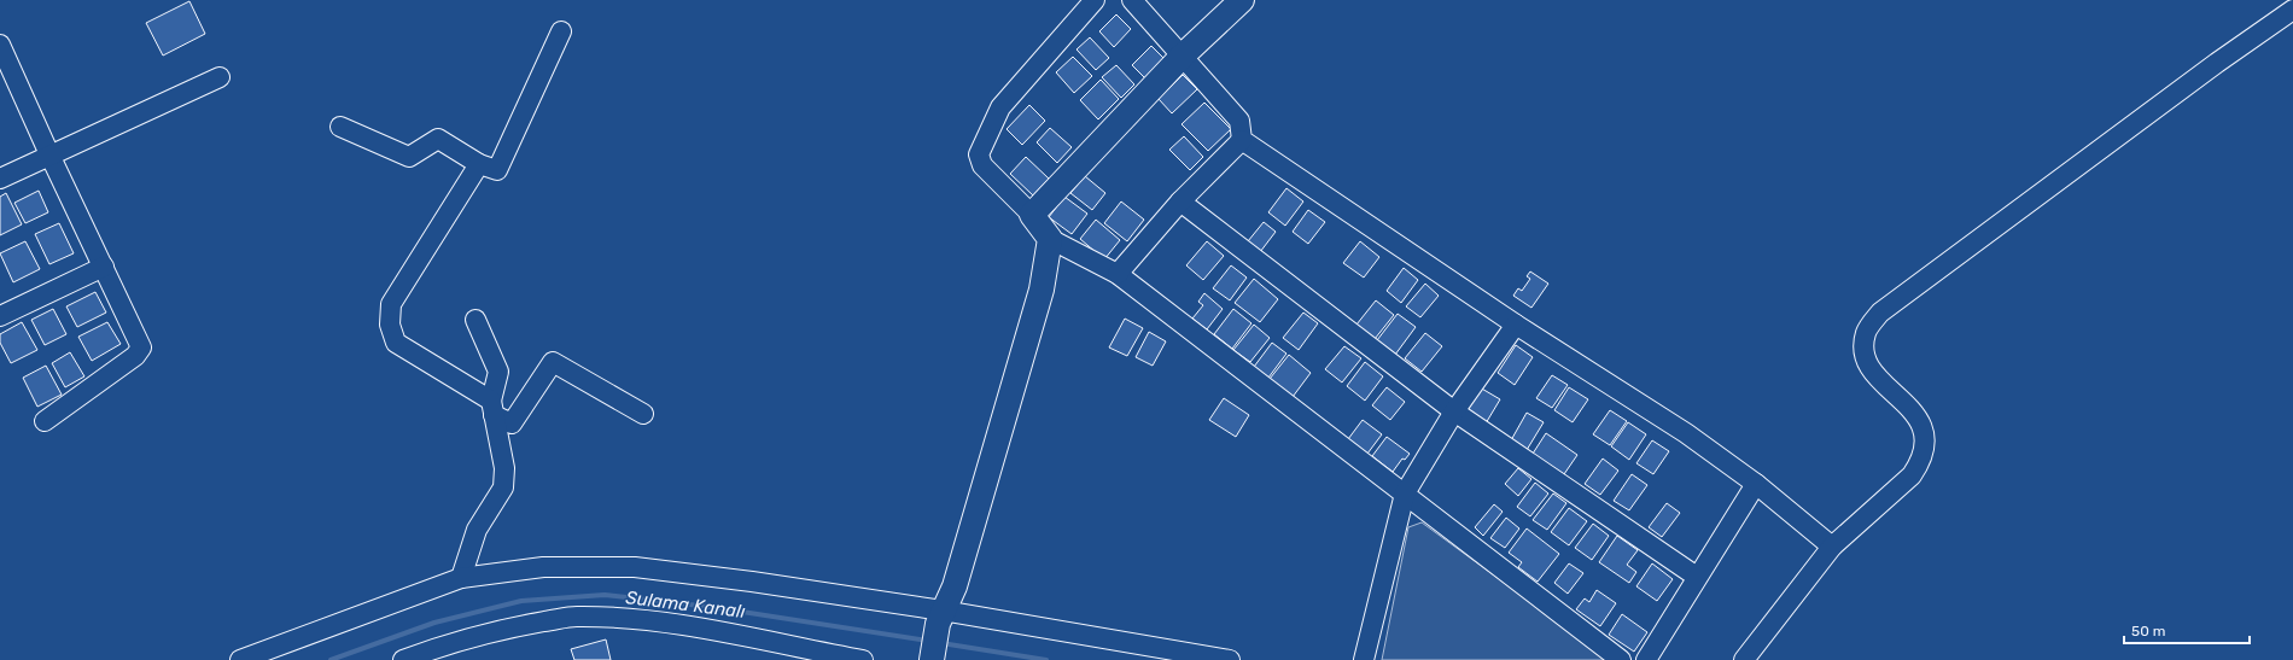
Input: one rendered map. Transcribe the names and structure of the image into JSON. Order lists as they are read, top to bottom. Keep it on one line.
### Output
{"water":["Sulama Kanalı"],"scale_bar":"50 m"}
